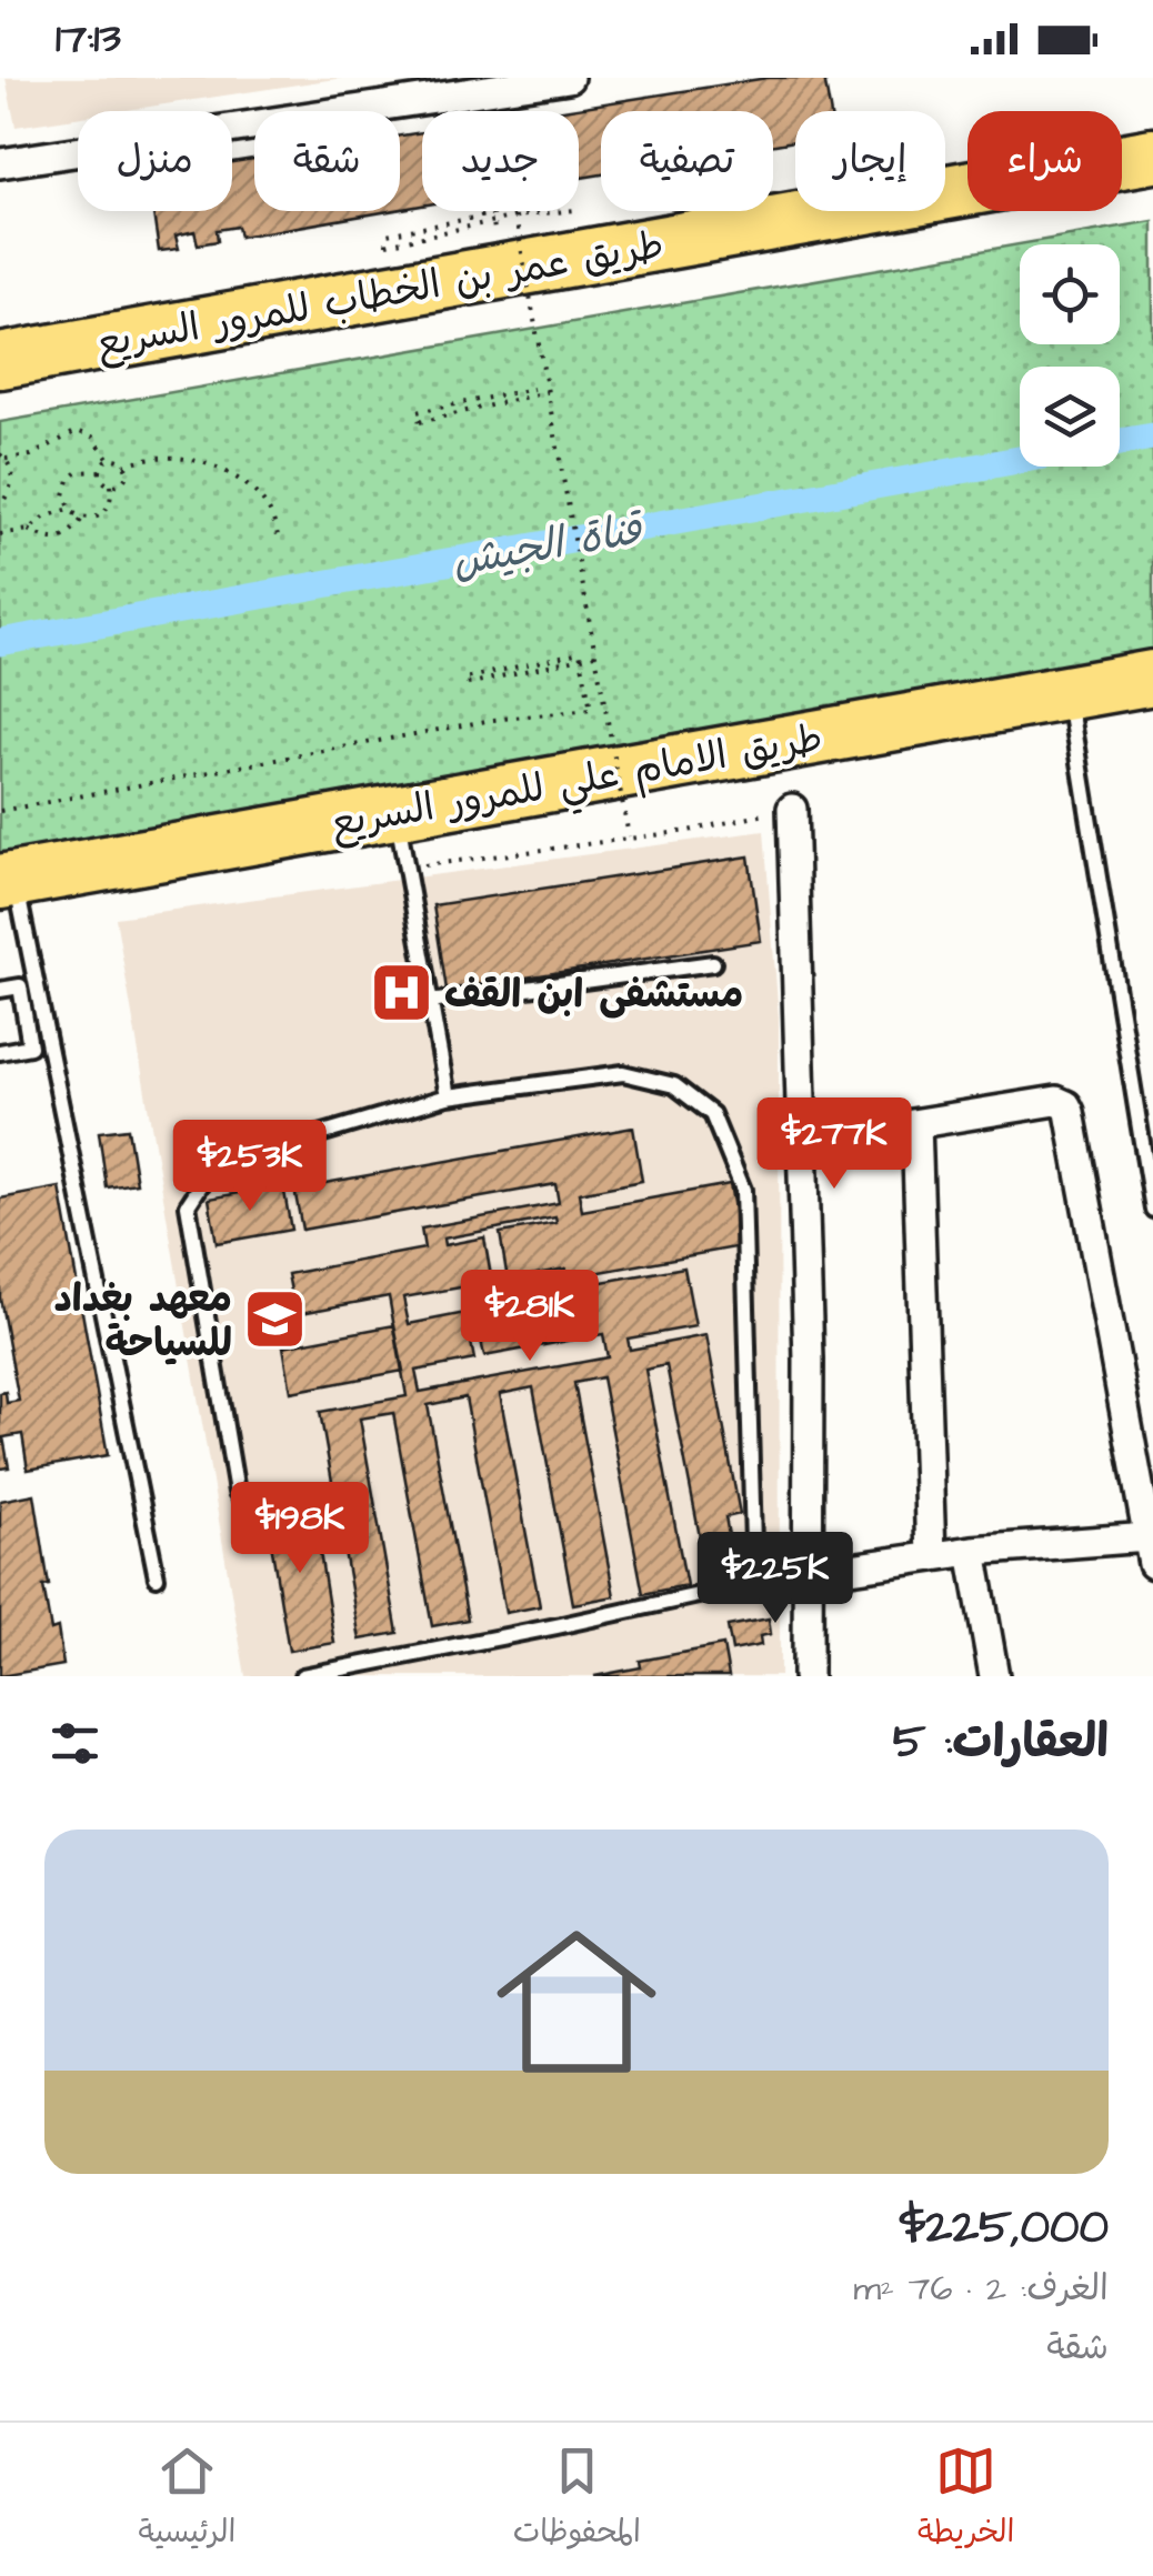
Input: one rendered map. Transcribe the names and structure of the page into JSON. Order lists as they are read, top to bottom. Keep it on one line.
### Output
{"streets":{"highway":["طريق عمر بن الخطاب للمرور السريع","طريق الامام علي للمرور السريع"]},"water":["قناة الجيش"],"places":{"hospital":["مستشفى ابن القف"],"school or university":["معهد بغداد للسياحة"]},"page":{"status":"17:13","chip":["شراء","إيجار","تصفية","جديد","شقة","منزل"],"price":["$277K","$253K","$281K","$198K","$225K"],"heading":"العقارات: 5","list":[{"name":"$225,000","note":"الغرف: 2 · 76 m² · شقة"}],"tabs":["الخريطة","المحفوظات","الرئيسية"]}}
